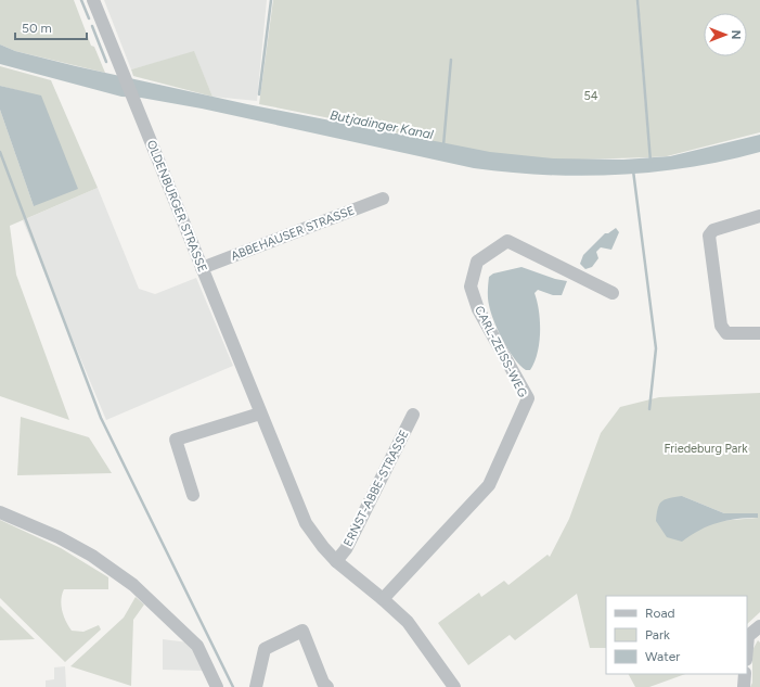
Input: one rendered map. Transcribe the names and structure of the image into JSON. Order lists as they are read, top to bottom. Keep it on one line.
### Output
{"streets":{"street":["OLDENBURGER STRASSE","ABBEHAUSER STRASSE","CARL-ZEISS-WEG","ERNST-ABBE-STRASSE"]},"crossings":[["OLDENBURGER STRASSE","ABBEHAUSER STRASSE"],["OLDENBURGER STRASSE","CARL-ZEISS-WEG"],["OLDENBURGER STRASSE","ERNST-ABBE-STRASSE"]],"water":["Butjadinger Kanal"],"parks":["54","Friedeburg Park"],"legend":["Road","Park","Water"],"scale_bar":"50 m","north":"right"}
